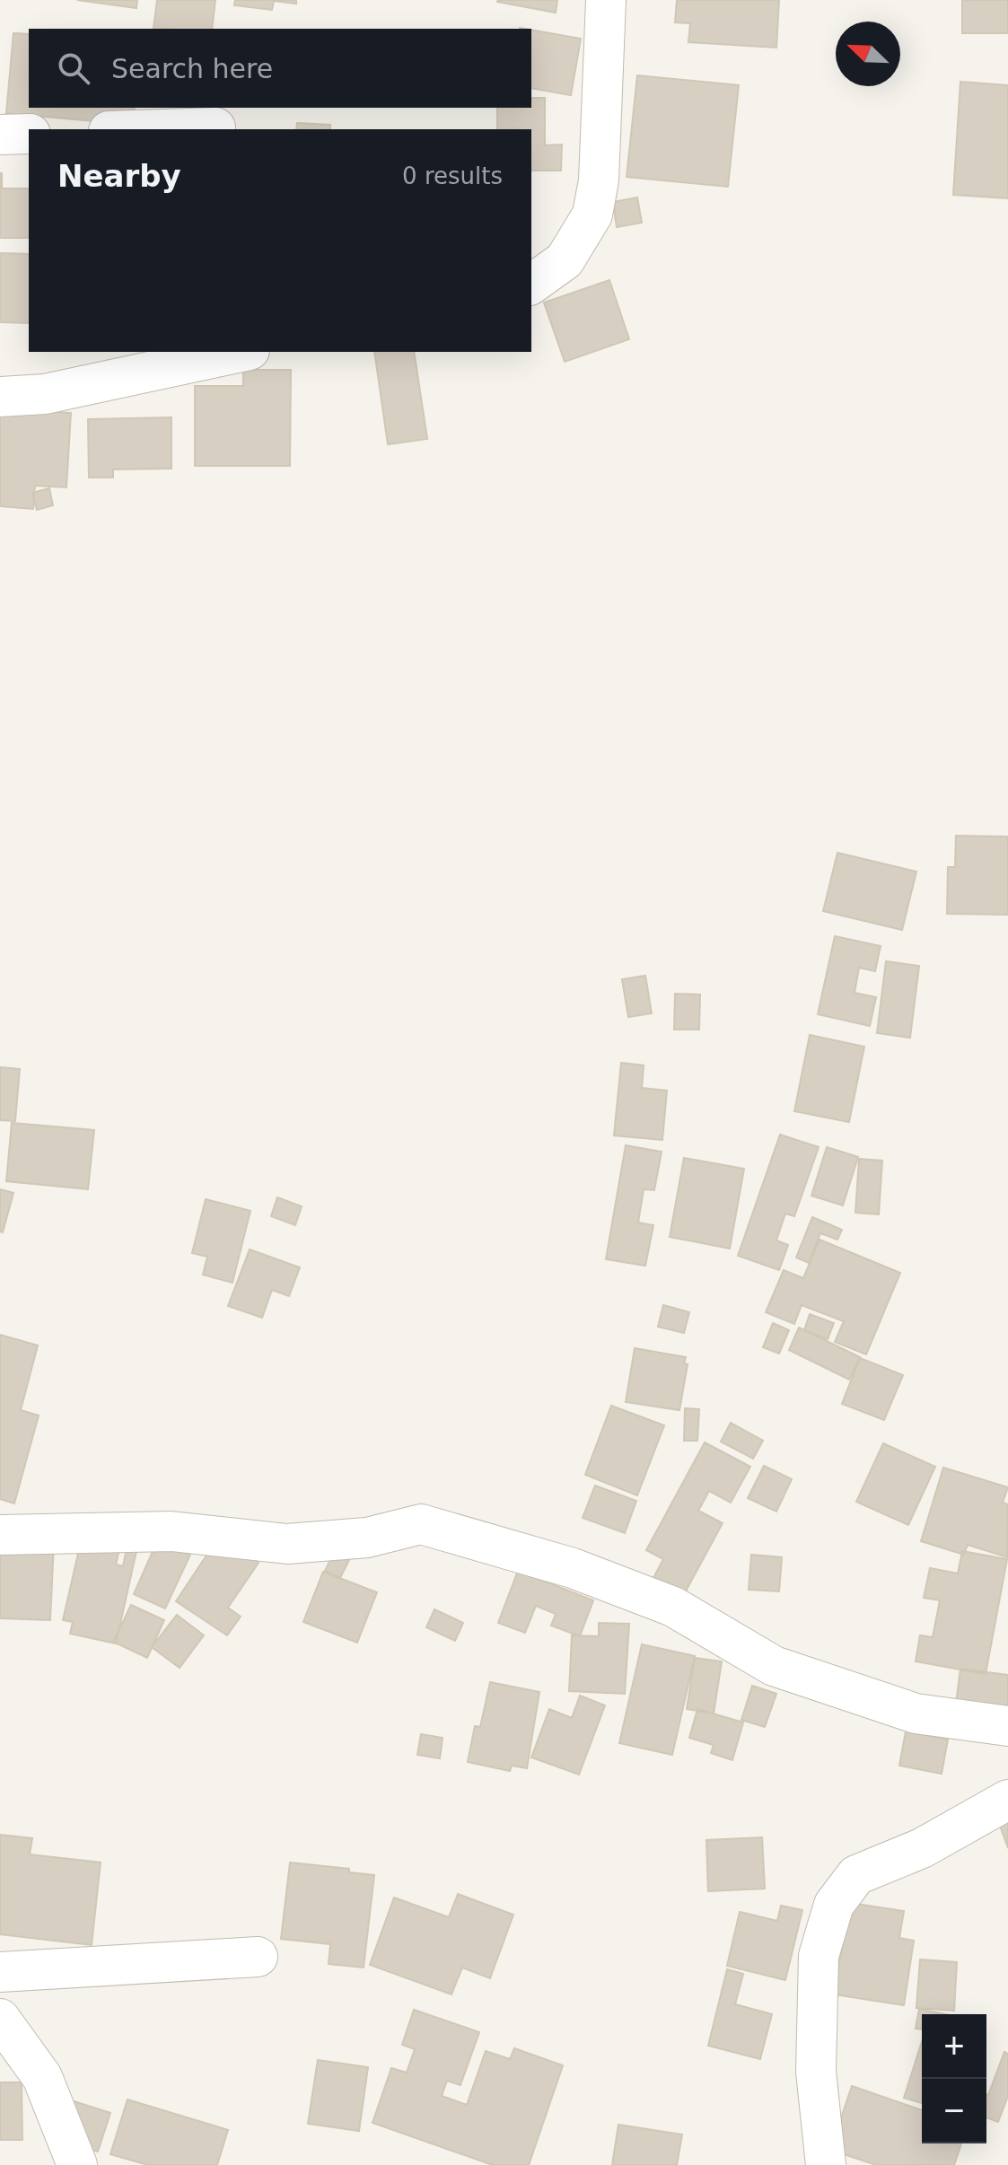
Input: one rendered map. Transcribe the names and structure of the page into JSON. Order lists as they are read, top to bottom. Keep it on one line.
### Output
{"north":"top left","page":{"search":"Search here","heading":["Nearby","0 results"],"map_buttons":["+","−"]}}
